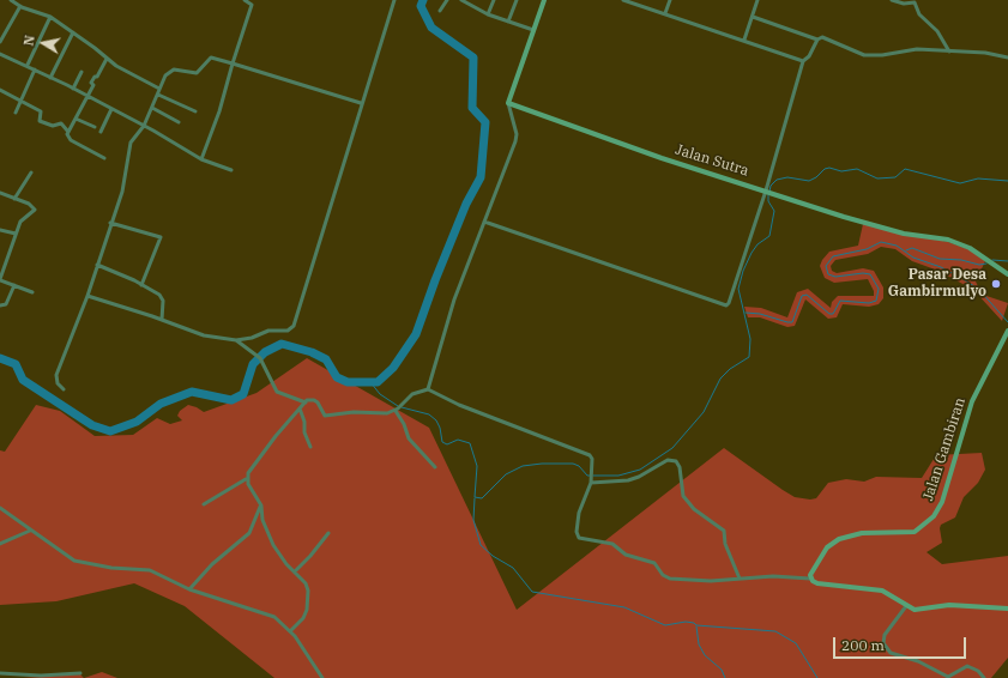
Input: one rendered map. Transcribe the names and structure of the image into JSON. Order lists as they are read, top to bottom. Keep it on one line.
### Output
{"streets":{"street":["Jalan Sutra","Jalan Gambiran"]},"places":["Pasar Desa Gambirmulyo"],"scale_bar":"200 m","north":"left"}
